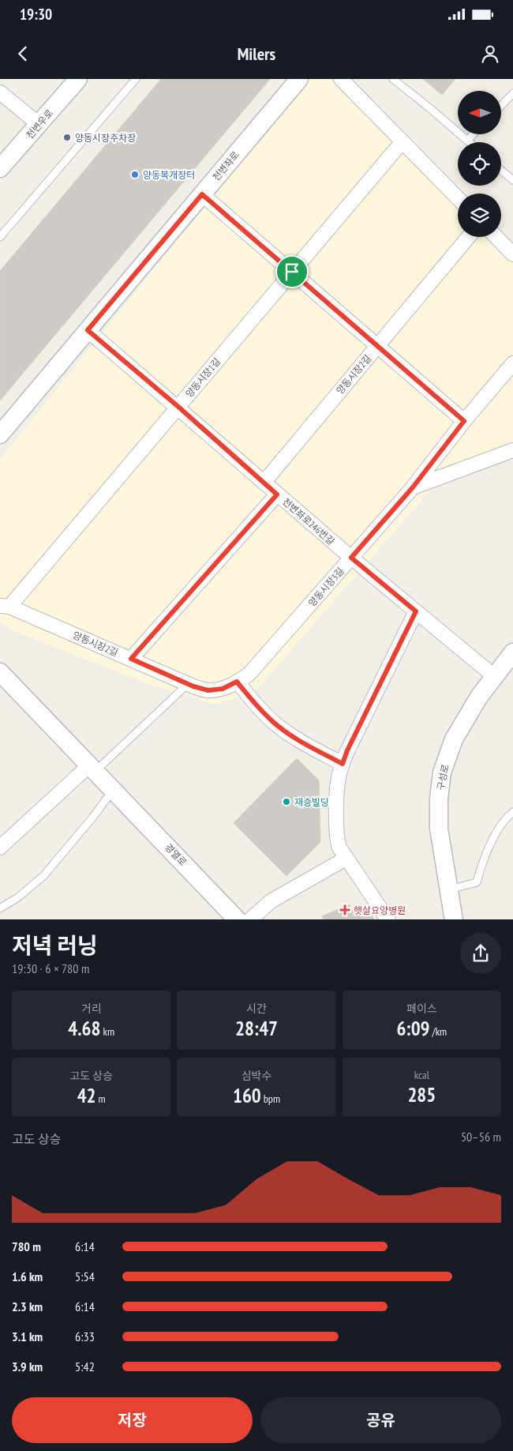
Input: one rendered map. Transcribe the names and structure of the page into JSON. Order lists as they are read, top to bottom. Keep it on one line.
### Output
{"streets":{"street":["천변우로","천변좌로","양동시장2길","양동시장1길","천변좌로246번길","양동시장3길","구성로","경열로"]},"crossings":[["천변좌로","천변좌로246번길"],["양동시장2길","양동시장1길"],["양동시장2길","천변좌로246번길"],["양동시장2길","양동시장3길"],["양동시장1길","천변좌로246번길"],["천변좌로246번길","양동시장3길"],["천변좌로246번길","구성로"]],"places":{"other":["양동시장주차장","양동복개장터","재승빌딩"],"health":["햇살요양병원"]},"north":"left","page":{"status":"19:30","header":"Milers","heading":["저녁 러닝","19:30 · 6 × 780 m"],"stats":[["거리","4.68 km"],["시간","28:47"],["페이스","6:09 /km"],["고도 상승","42 m"],["심박수","160 bpm"],["kcal","285"]],"chart":["고도 상승","50–56 m"],"list":[{"name":"780 m","note":"6:14"},{"name":"1.6 km","note":"5:54"},{"name":"2.3 km","note":"6:14"},{"name":"3.1 km","note":"6:33"},{"name":"3.9 km","note":"5:42"}],"buttons":["저장","공유"]}}
